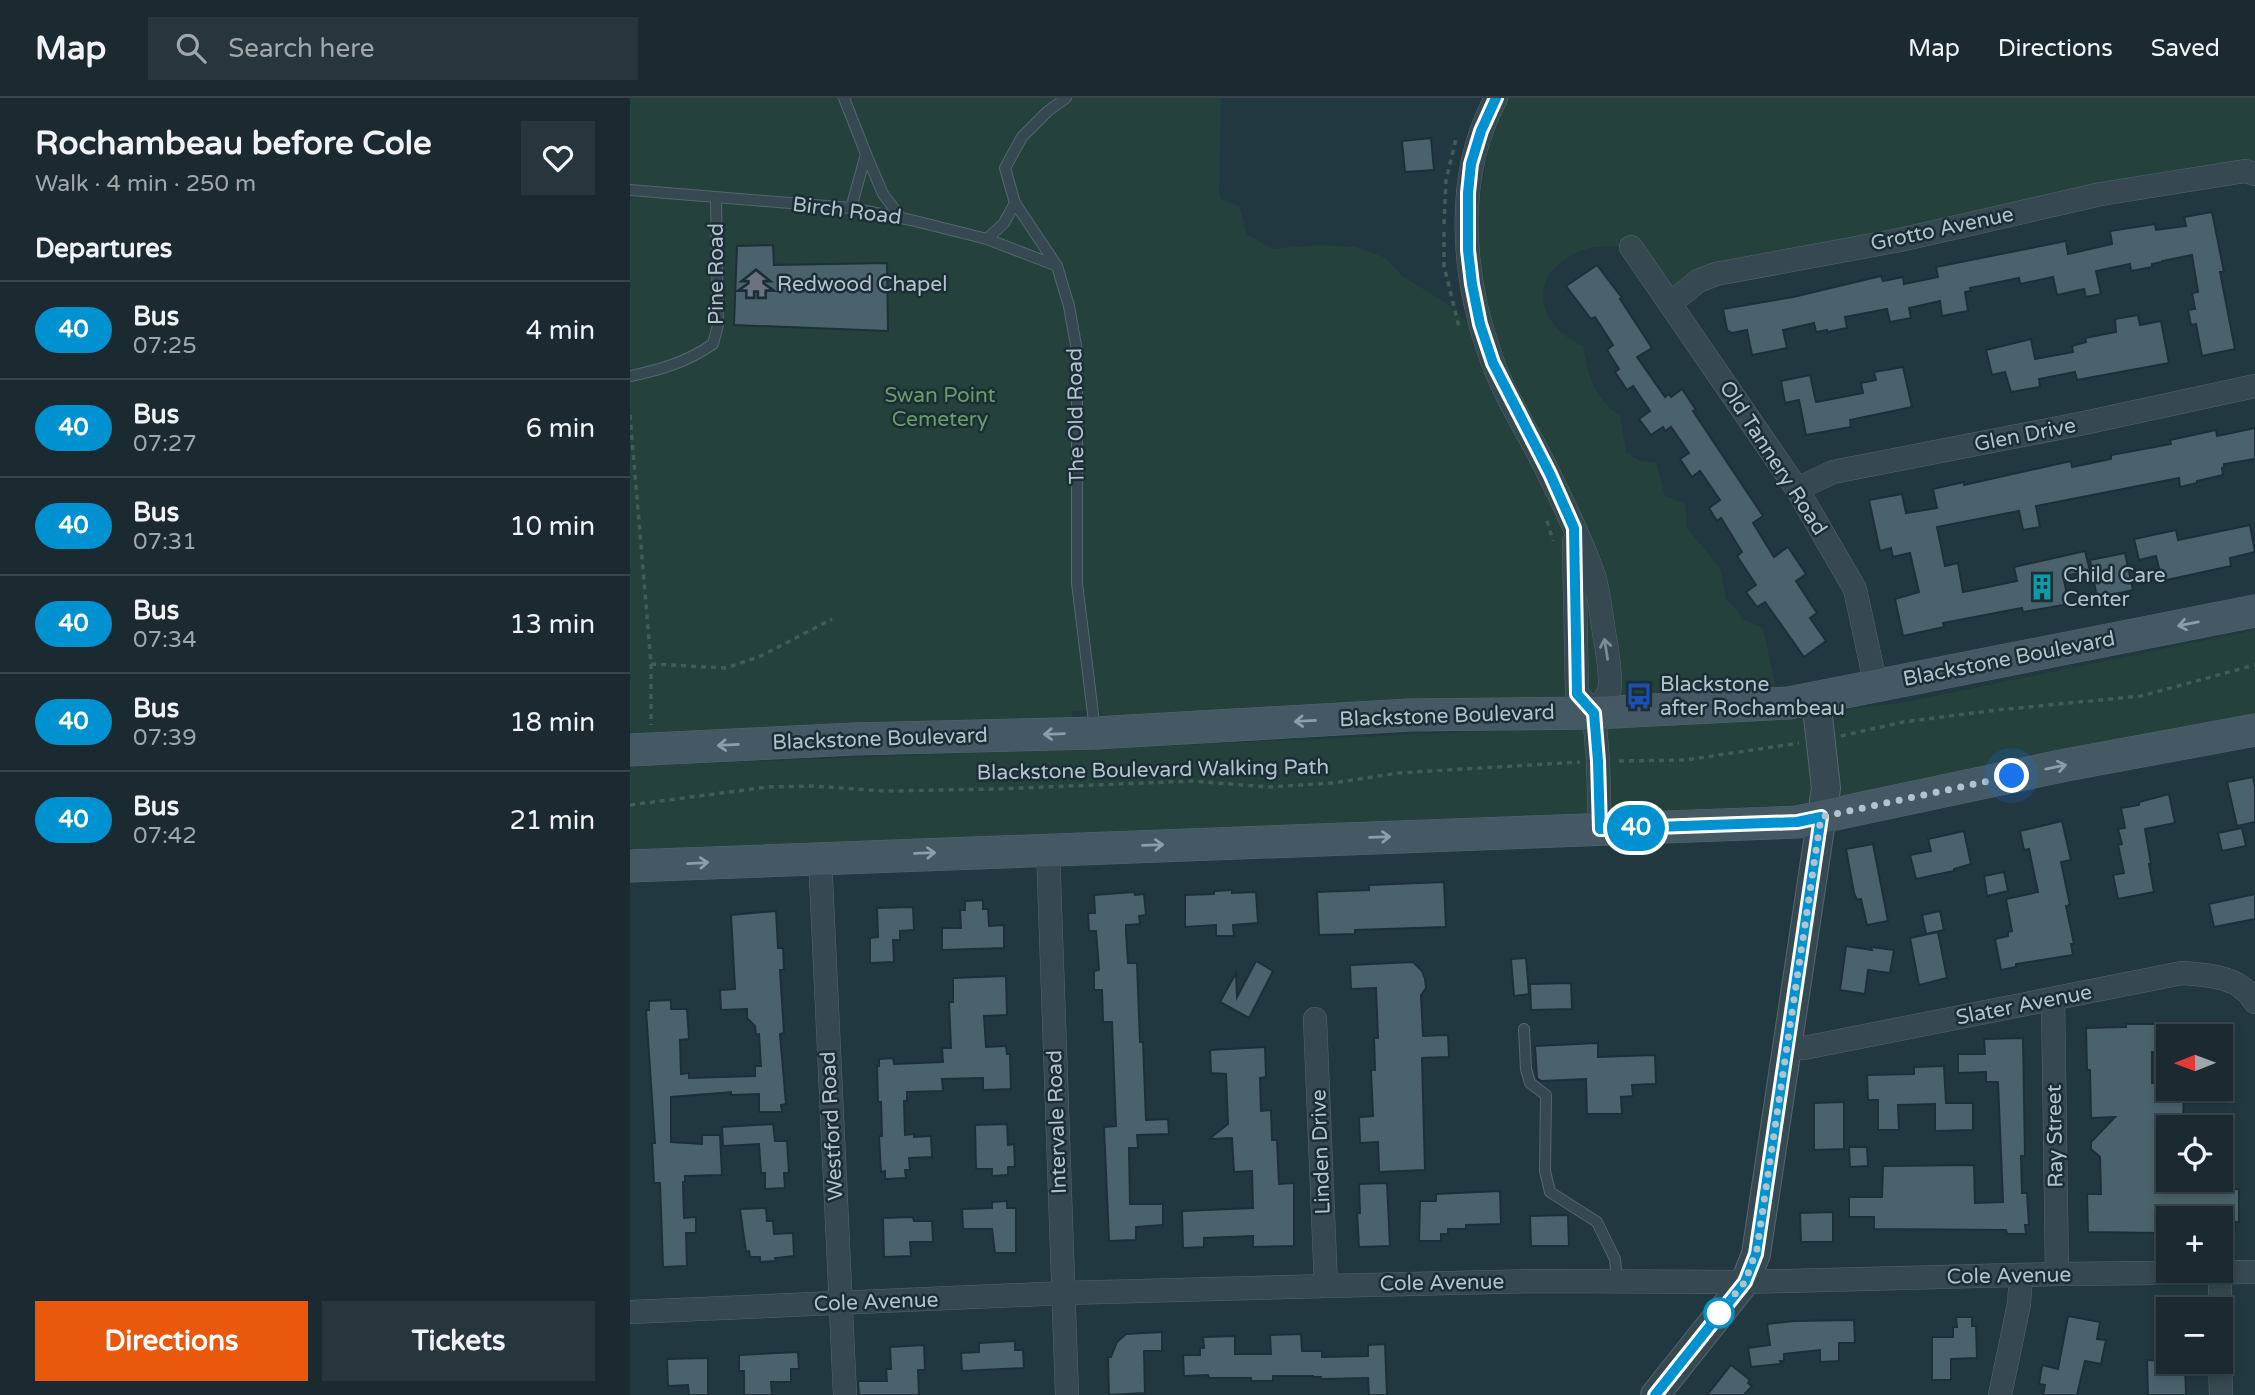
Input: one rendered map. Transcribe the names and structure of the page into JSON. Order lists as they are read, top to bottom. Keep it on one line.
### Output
{"streets":{"main road":["Blackstone Boulevard"],"street":["Grotto Avenue","Glen Drive","Old Tannery Road","Slater Avenue","Intervale Road","Westford Road","Ray Street","Linden Drive","Cole Avenue"],"lane":["Birch Road","Pine Road","The Old Road"],"path":["Blackstone Boulevard Walking Path"]},"crossings":[["Birch Road","Pine Road"],["Birch Road","The Old Road"],["Grotto Avenue","Old Tannery Road"],["The Old Road","Blackstone Boulevard"],["Glen Drive","Old Tannery Road"],["Old Tannery Road","Blackstone Boulevard"],["Slater Avenue","Ray Street"],["Intervale Road","Cole Avenue"],["Westford Road","Cole Avenue"],["Ray Street","Cole Avenue"],["Linden Drive","Cole Avenue"]],"parks":["Swan Point Cemetery"],"places":{"temple":["Redwood Chapel"],"building":["Child Care Center"],"bus stop":["Blackstone after Rochambeau"]},"lines":["bus line 40"],"north":"left","page":{"header":"Map","search":"Search here","nav":["Map","Directions","Saved"],"heading":[["Rochambeau before Cole","Walk · 4 min · 250 m"],"Departures"],"on_map":"40","list":[{"mark":"40","name":"Bus","note":"07:25","value":"4 min"},{"mark":"40","name":"Bus","note":"07:27","value":"6 min"},{"mark":"40","name":"Bus","note":"07:31","value":"10 min"},{"mark":"40","name":"Bus","note":"07:34","value":"13 min"},{"mark":"40","name":"Bus","note":"07:39","value":"18 min"},{"mark":"40","name":"Bus","note":"07:42","value":"21 min"}],"map_buttons":["+","−"],"buttons":["Directions","Tickets"]}}
